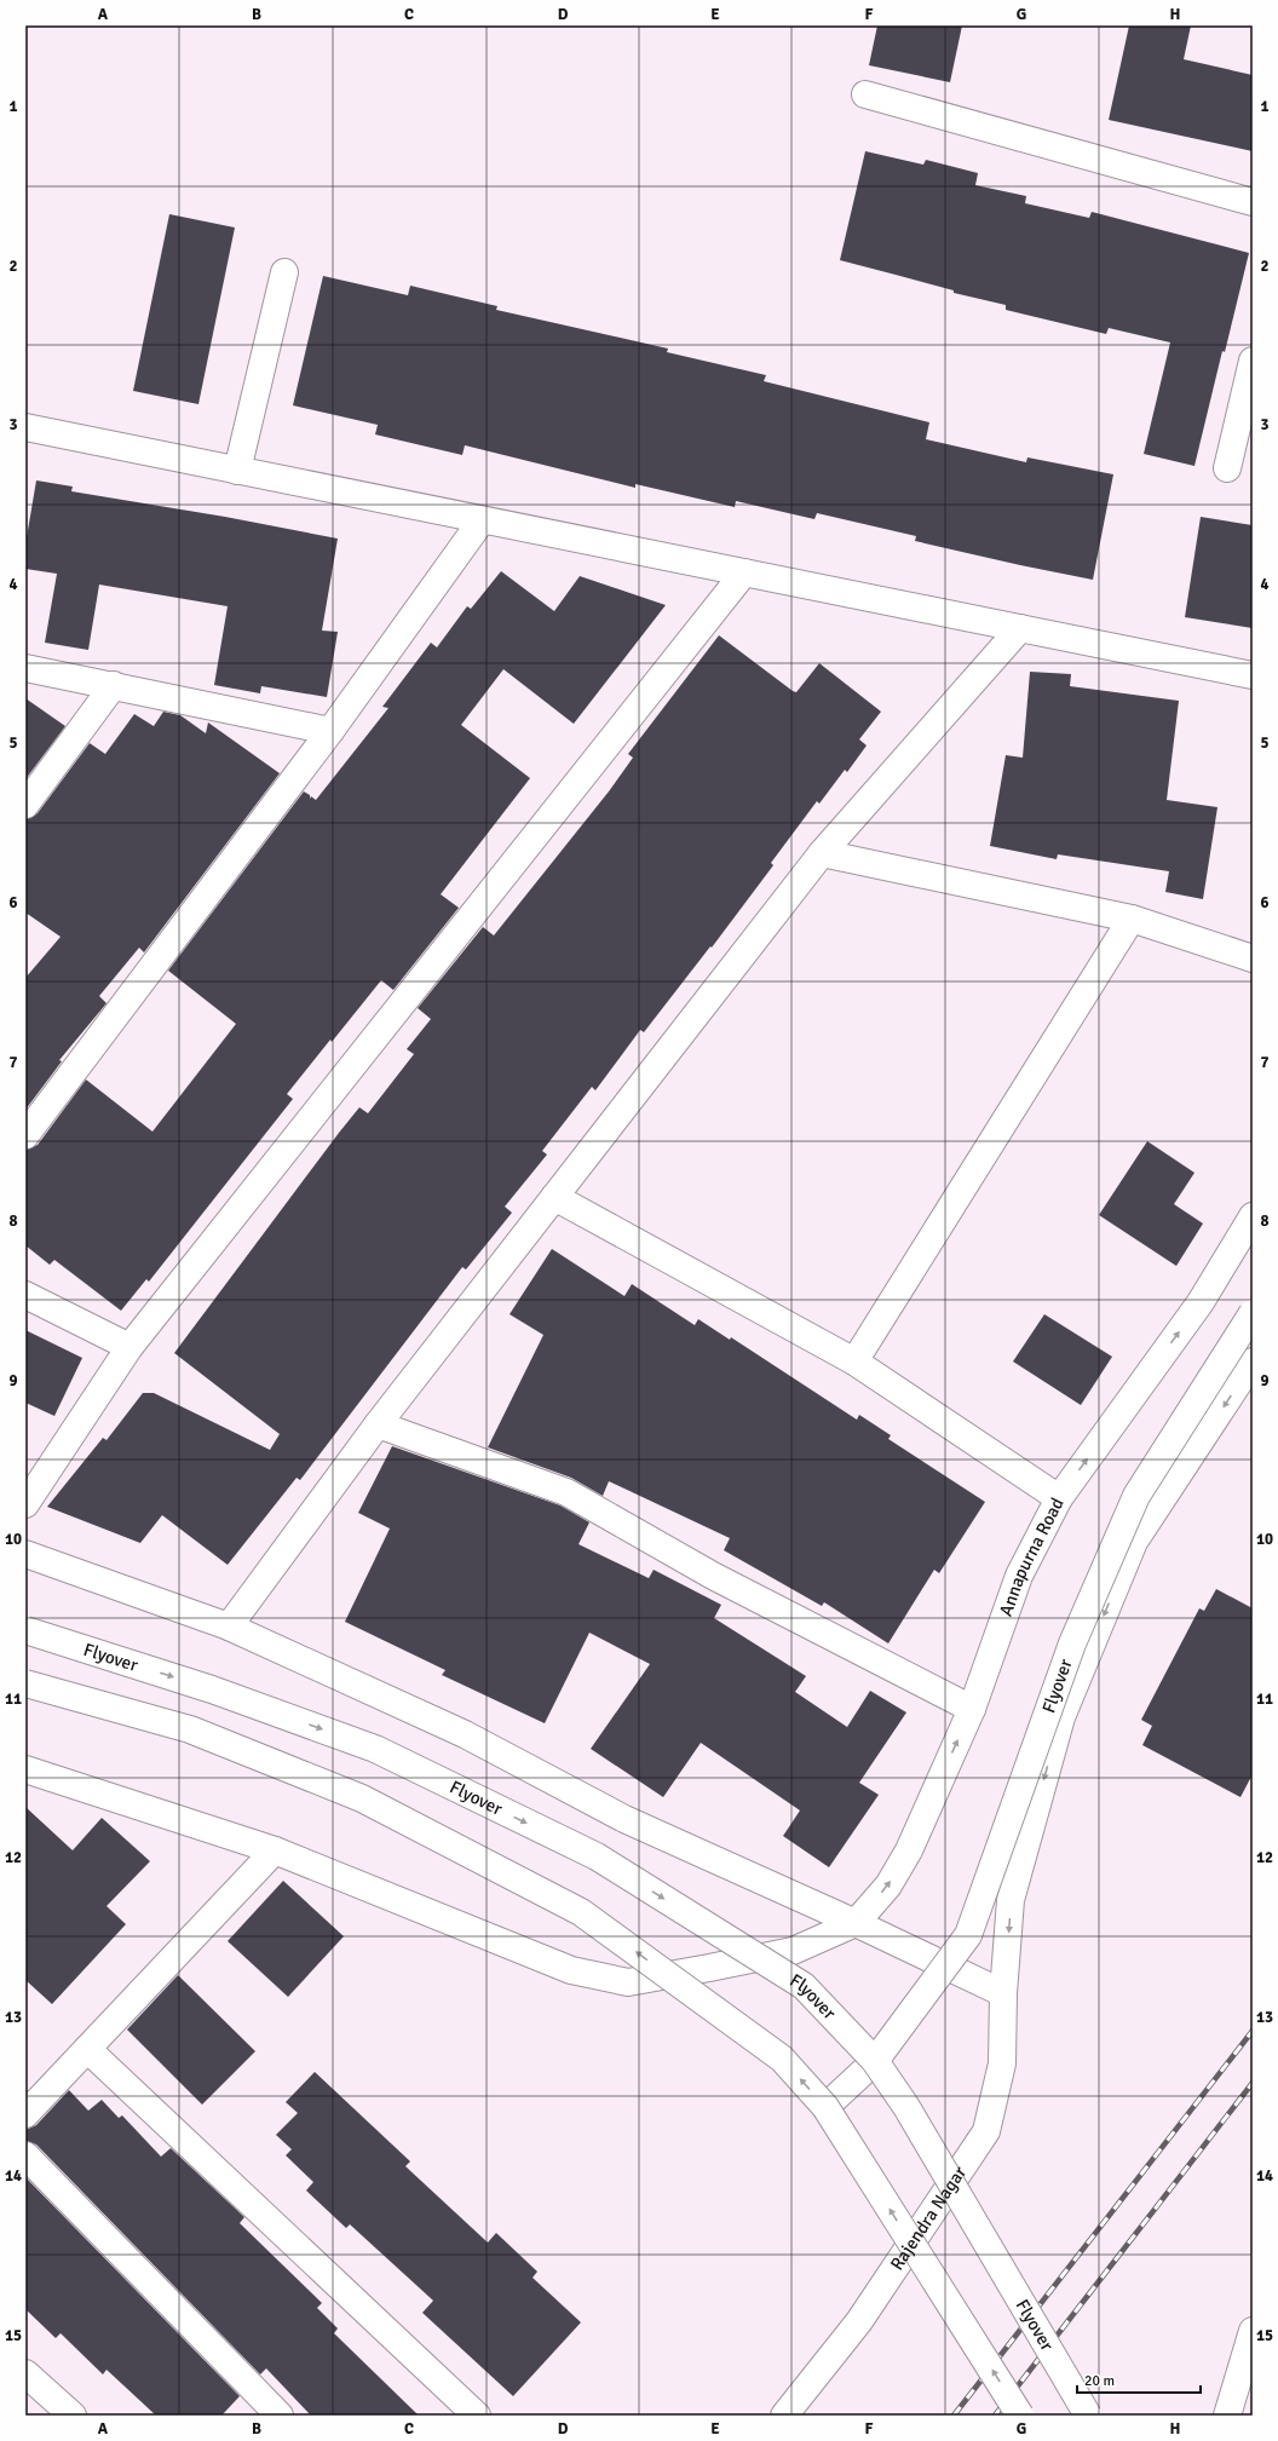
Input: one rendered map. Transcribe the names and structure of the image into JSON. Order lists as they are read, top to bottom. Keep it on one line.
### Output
{"streets":{"street":["Annapurna Road","Flyover","Rajendra Nagar"]},"one_way":["Annapurna Road","Rajendra Nagar"],"scale_bar":"20 m","grid":{"columns":["A","B","C","D","E","F","G","H"],"rows":["1","2","3","4","5","6","7","8","9","10","11","12","13","14","15"]}}
